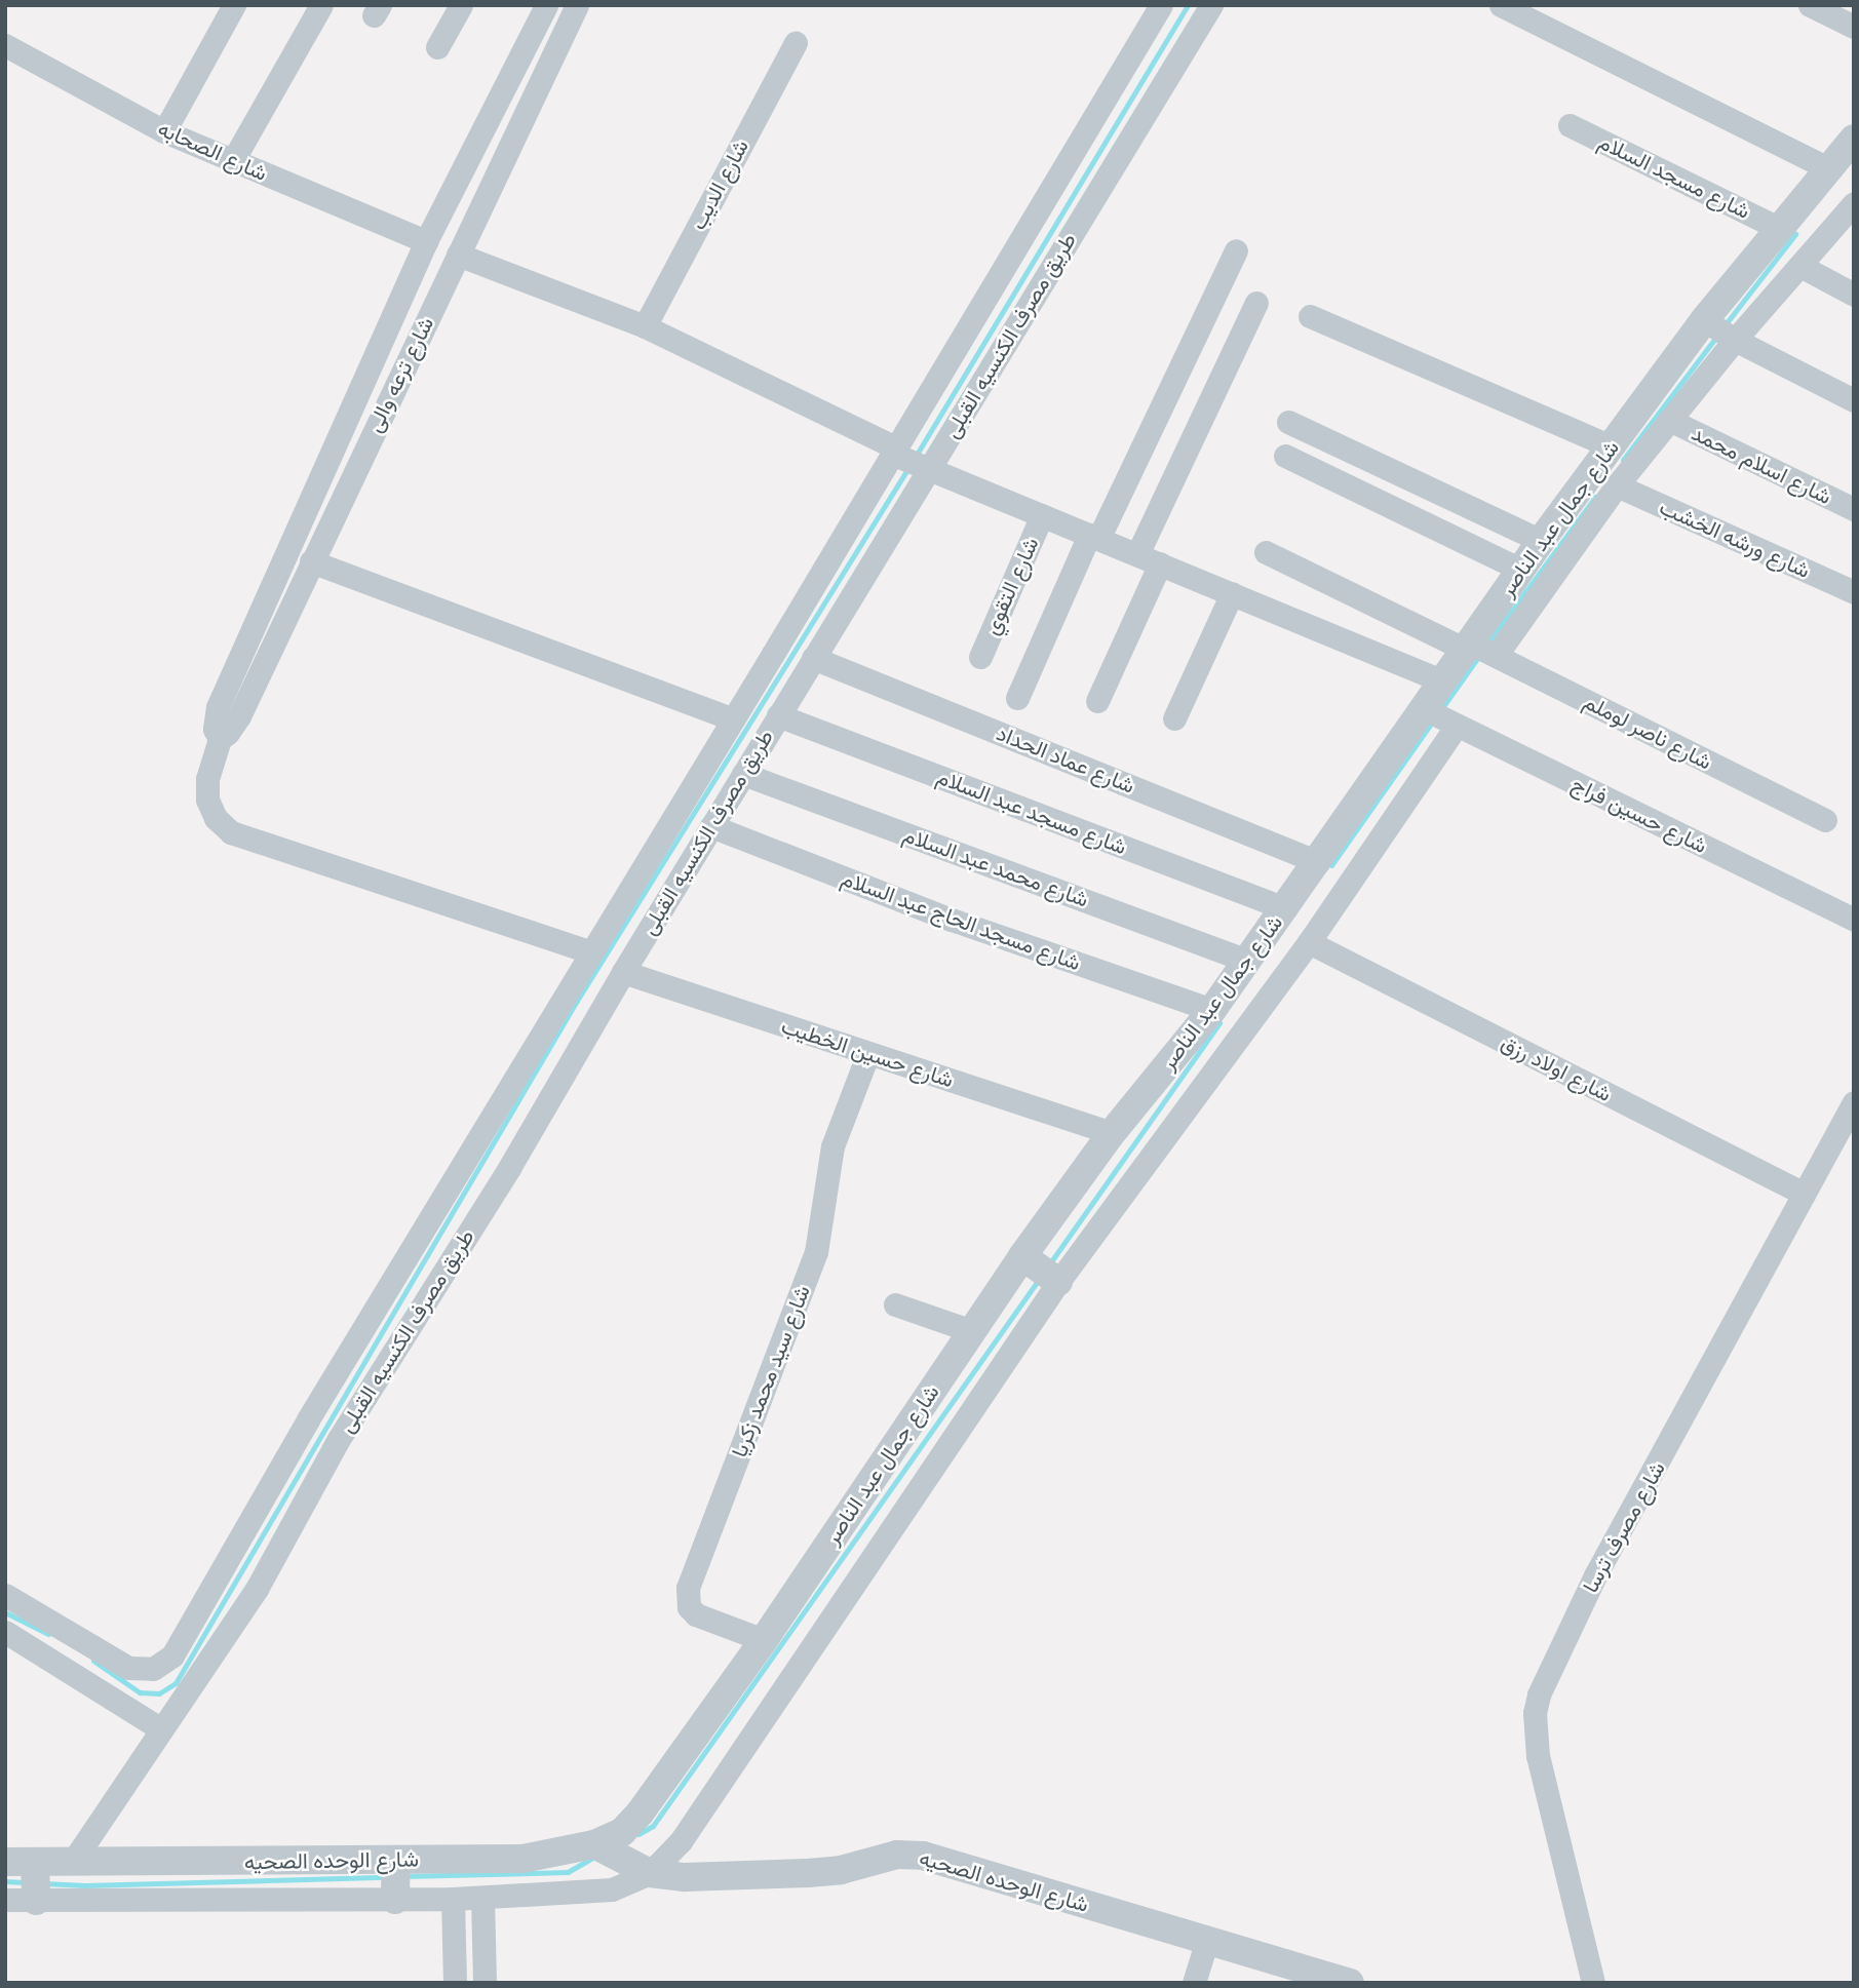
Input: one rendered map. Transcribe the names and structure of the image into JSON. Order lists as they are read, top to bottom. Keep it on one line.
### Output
{"streets":{"street":["شارع الصحابه","شارع مسجد السلام","شارع الديب","طريق مصرف الكنسيه القبلى","شارع ترعه والى","شارع اسلام محمد","شارع جمال عبد الناصر","شارع ورشه الخشب","شارع التقوي","شارع ناصر لوملم","شارع عماد الحداد","شارع مسجد عبد السلام","شارع حسين فراج","شارع محمد عبد السلام","شارع مسجد الحاج عبد السلام","شارع حسين الخطيب","شارع اولاد رزق","شارع سيد محمد زكريا","شارع مصرف ترسا","شارع الوحده الصحيه"]},"crossings":[["شارع الصحابه","شارع ترعه والى"],["شارع مسجد السلام","شارع جمال عبد الناصر"],["طريق مصرف الكنسيه القبلى","شارع ترعه والى"],["طريق مصرف الكنسيه القبلى","شارع عماد الحداد"],["طريق مصرف الكنسيه القبلى","شارع مسجد عبد السلام"],["طريق مصرف الكنسيه القبلى","شارع محمد عبد السلام"],["طريق مصرف الكنسيه القبلى","شارع مسجد الحاج عبد السلام"],["طريق مصرف الكنسيه القبلى","شارع حسين الخطيب"],["طريق مصرف الكنسيه القبلى","شارع الوحده الصحيه"],["شارع اسلام محمد","شارع جمال عبد الناصر"],["شارع جمال عبد الناصر","شارع ورشه الخشب"],["شارع جمال عبد الناصر","شارع ناصر لوملم"],["شارع جمال عبد الناصر","شارع عماد الحداد"],["شارع جمال عبد الناصر","شارع مسجد عبد السلام"],["شارع جمال عبد الناصر","شارع حسين فراج"],["شارع جمال عبد الناصر","شارع محمد عبد السلام"],["شارع جمال عبد الناصر","شارع مسجد الحاج عبد السلام"],["شارع جمال عبد الناصر","شارع حسين الخطيب"],["شارع جمال عبد الناصر","شارع اولاد رزق"],["شارع جمال عبد الناصر","شارع سيد محمد زكريا"],["شارع جمال عبد الناصر","شارع الوحده الصحيه"],["شارع حسين الخطيب","شارع سيد محمد زكريا"],["شارع اولاد رزق","شارع مصرف ترسا"]]}
